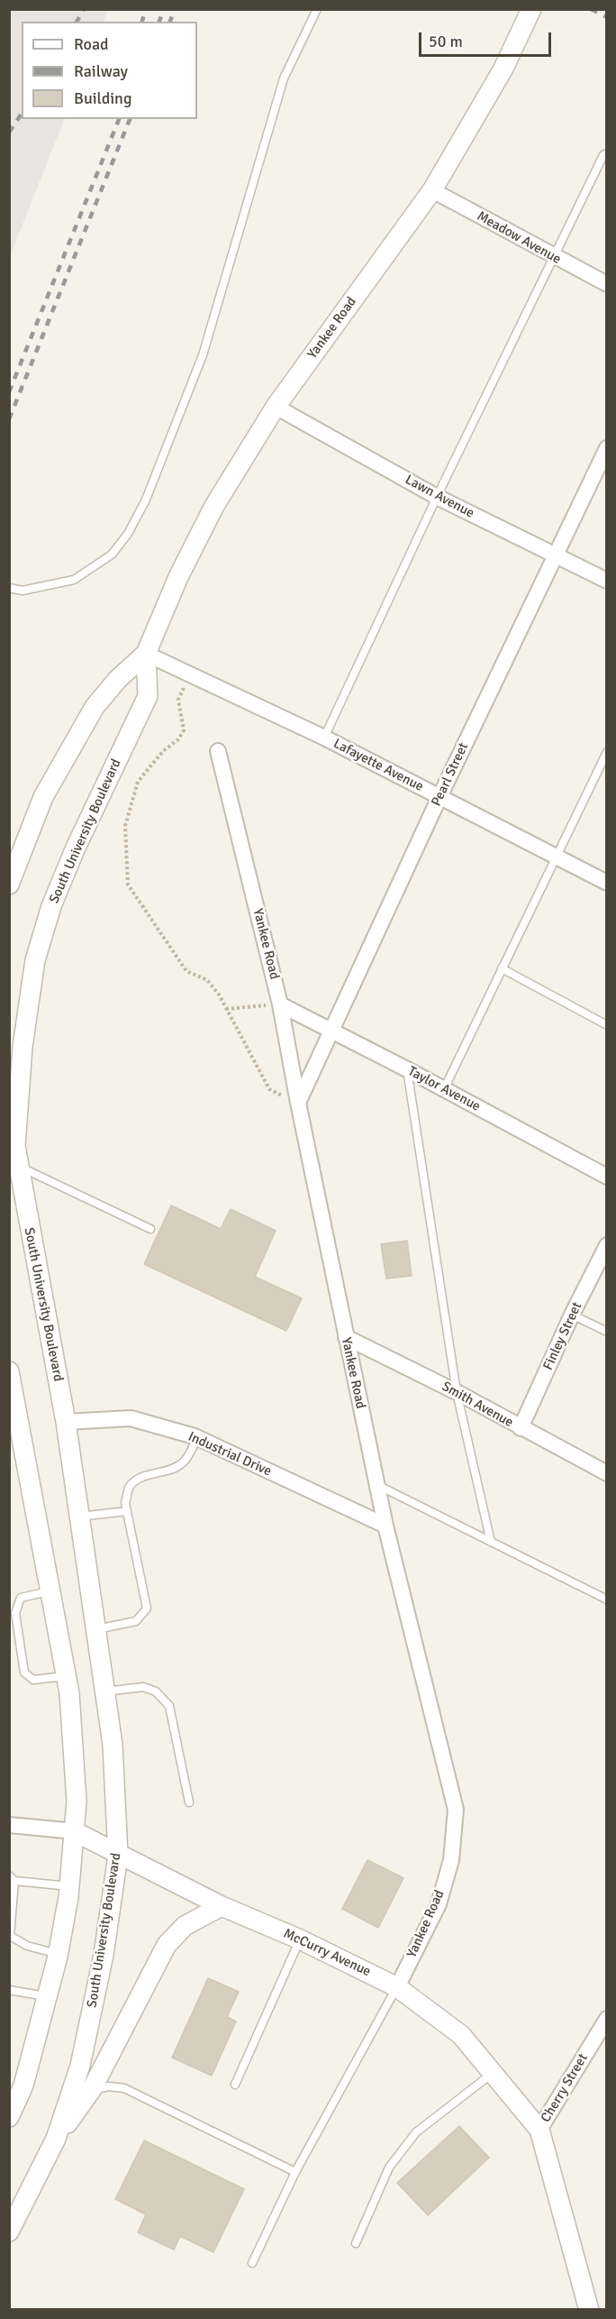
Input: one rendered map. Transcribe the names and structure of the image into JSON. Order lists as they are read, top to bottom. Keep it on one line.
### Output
{"streets":{"street":["Meadow Avenue","Yankee Road","Lawn Avenue","Lafayette Avenue","Pearl Street","South University Boulevard","Taylor Avenue","Finley Street","Smith Avenue","Industrial Drive","McCurry Avenue","Cherry Street"]},"crossings":[["Meadow Avenue","Yankee Road"],["Yankee Road","Lawn Avenue"],["Yankee Road","Lafayette Avenue"],["Yankee Road","Pearl Street"],["Yankee Road","South University Boulevard"],["Yankee Road","Taylor Avenue"],["Yankee Road","Smith Avenue"],["Yankee Road","Industrial Drive"],["Yankee Road","McCurry Avenue"],["Lawn Avenue","Pearl Street"],["Lafayette Avenue","Pearl Street"],["Lafayette Avenue","South University Boulevard"],["Pearl Street","Taylor Avenue"],["South University Boulevard","Industrial Drive"],["South University Boulevard","McCurry Avenue"],["Finley Street","Smith Avenue"],["McCurry Avenue","Cherry Street"]],"legend":["Road","Railway","Building"],"scale_bar":"50 m"}
